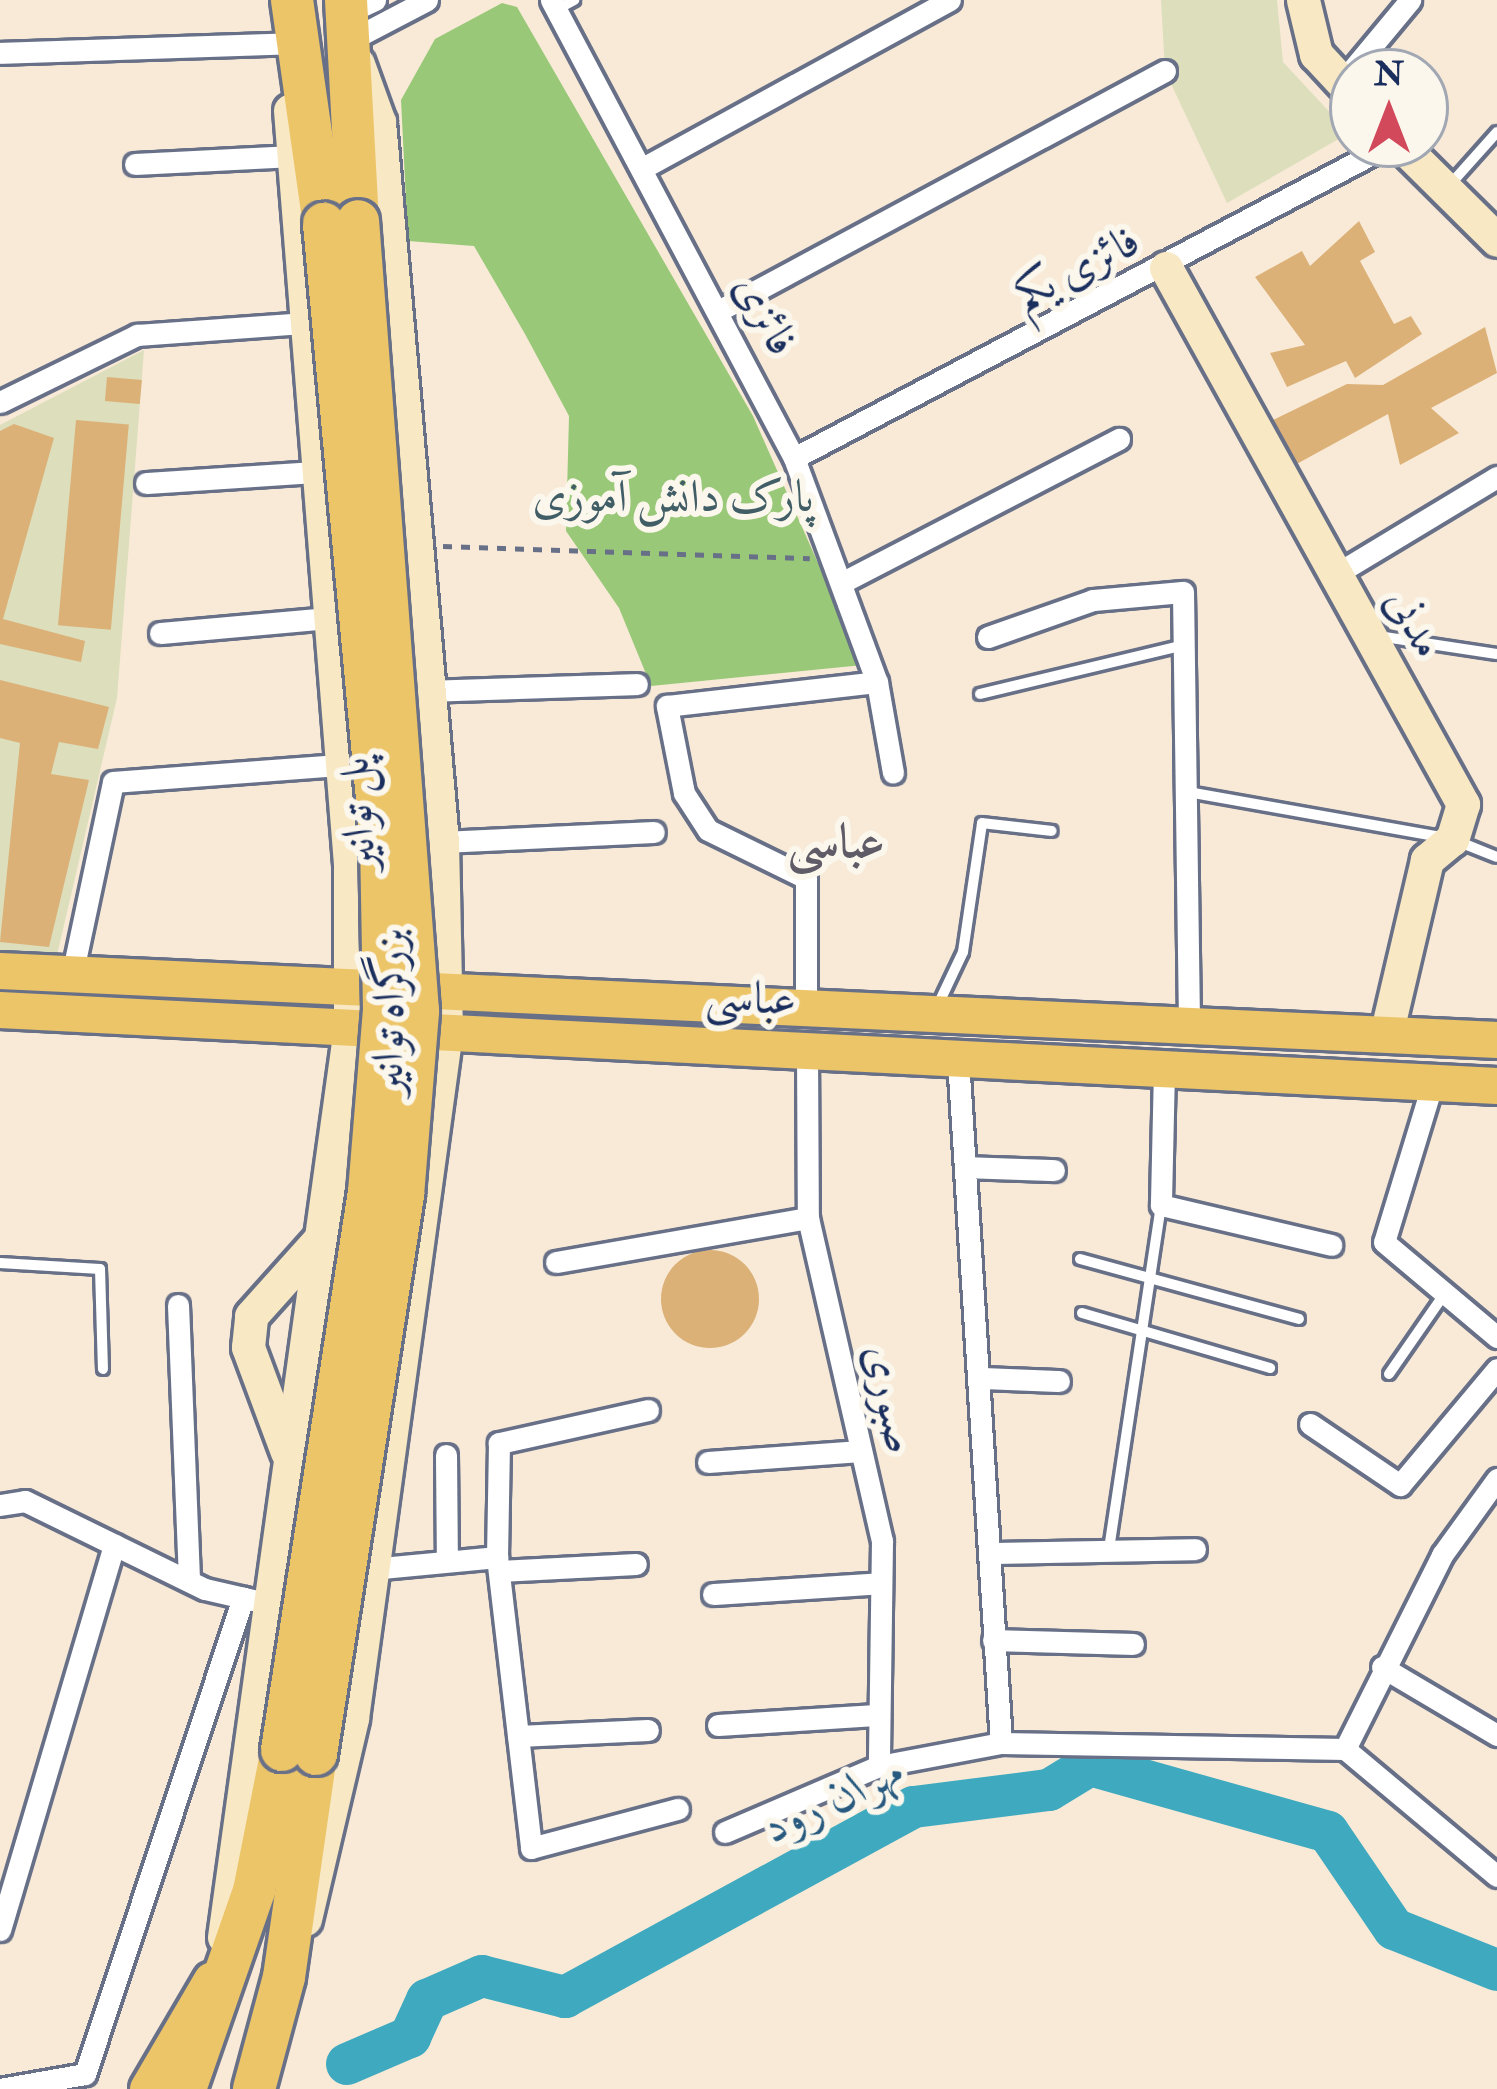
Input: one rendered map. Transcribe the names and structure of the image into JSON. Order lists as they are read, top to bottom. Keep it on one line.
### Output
{"streets":{"highway":["پل توانیر","بزرگراه توانیر"],"main road":["عباسى"],"street":["فائزی یکم","فائزی","مدنی","صبوری"]},"crossings":[["فائزی یکم","فائزی"],["فائزی یکم","مدنی"],["پل توانیر","بزرگراه توانیر"],["عباسى","بزرگراه توانیر"],["عباسى","صبوری"]],"districts":["عباسی"],"water":["مهران رود"],"parks":["پارک دانش آموزی"],"north":"top"}
